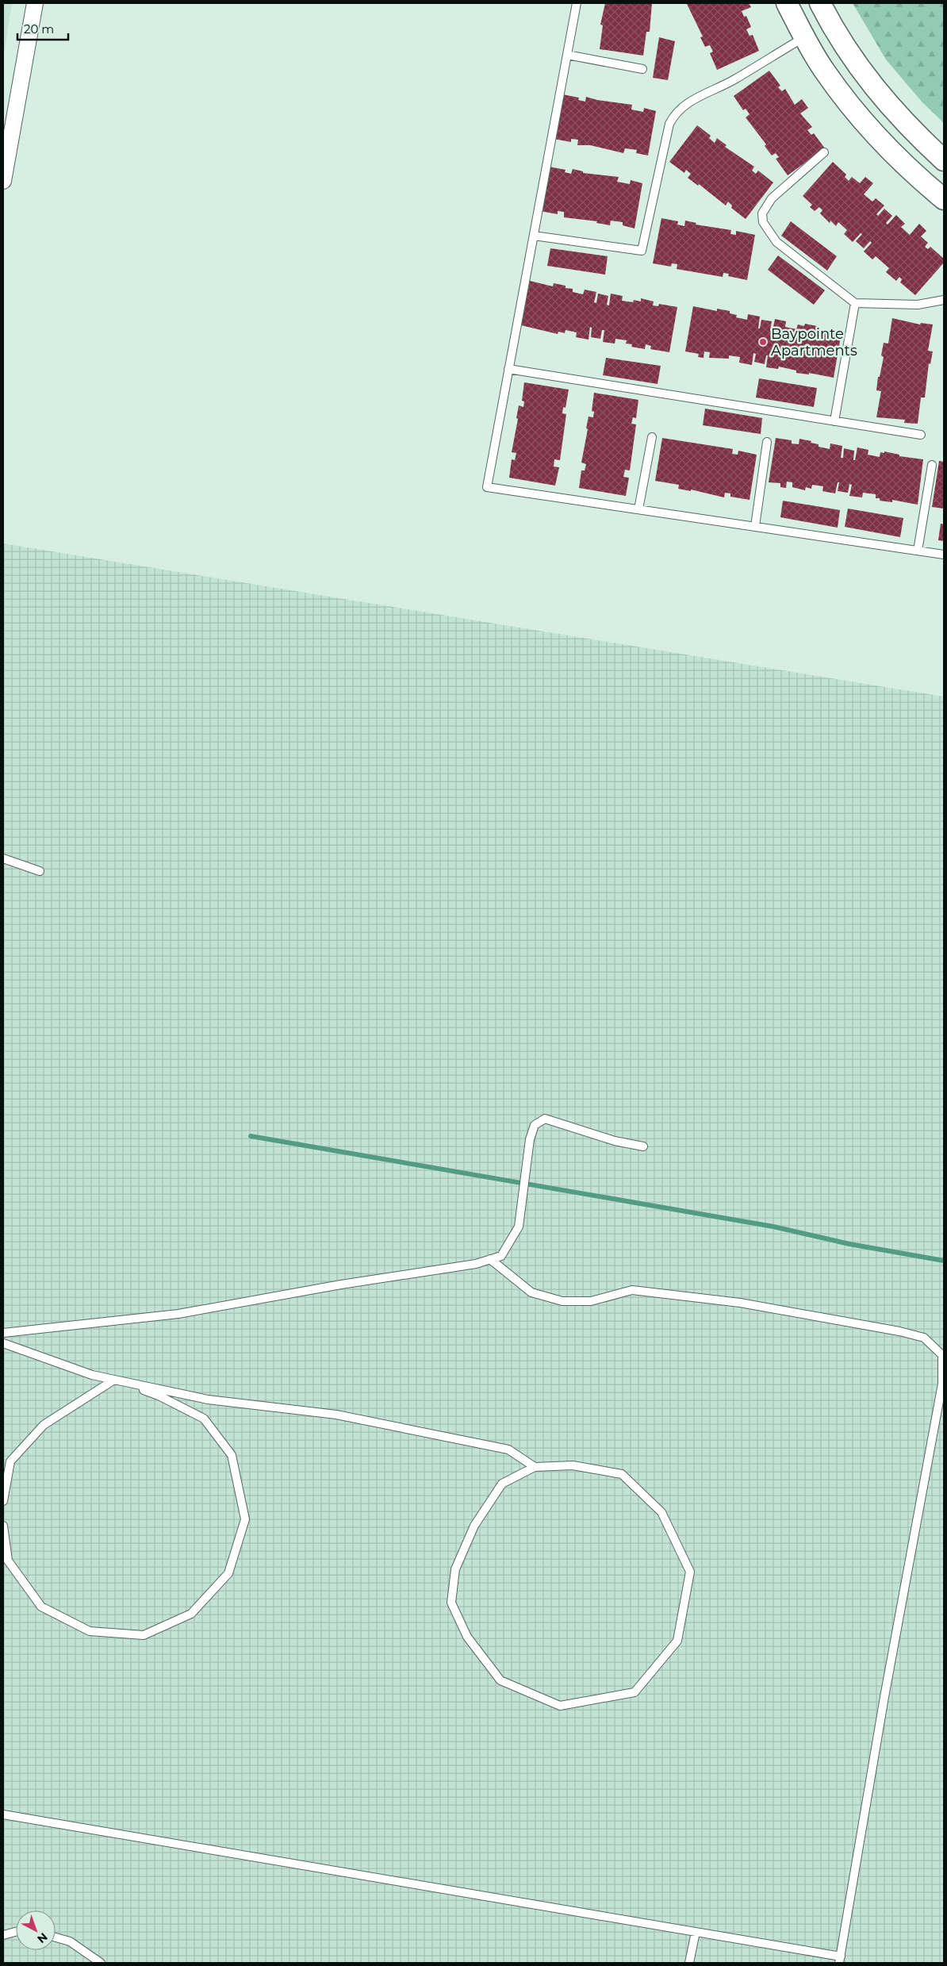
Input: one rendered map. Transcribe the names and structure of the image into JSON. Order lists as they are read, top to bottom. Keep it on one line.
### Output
{"places":["Baypointe Apartments"],"scale_bar":"20 m","north":"bottom right"}
